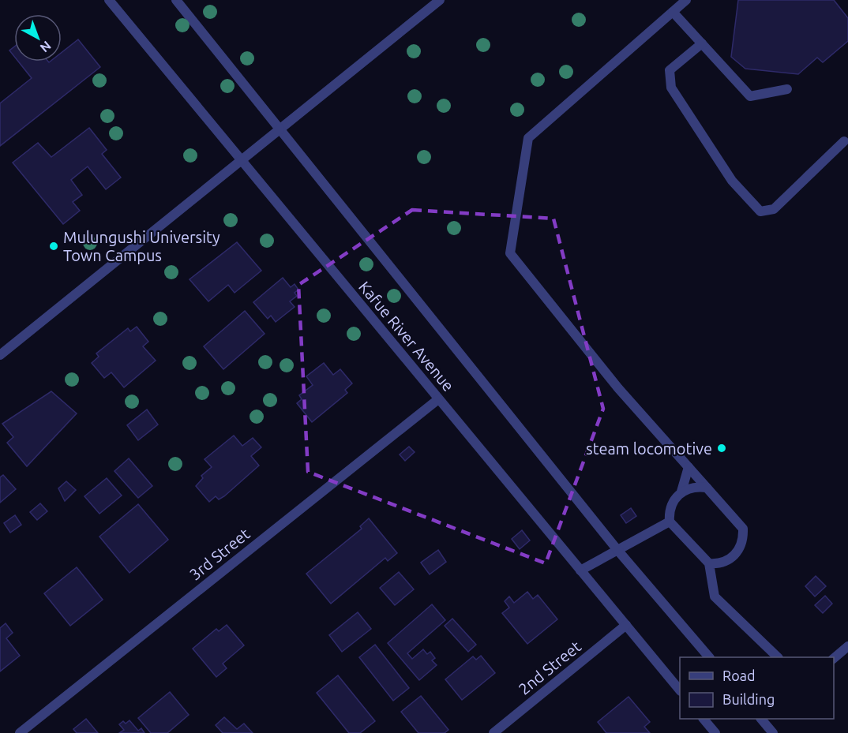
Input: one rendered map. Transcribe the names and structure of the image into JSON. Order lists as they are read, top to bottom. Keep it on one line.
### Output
{"streets":{"street":["Kafue River Avenue","3rd Street","2nd Street"]},"crossings":[["Kafue River Avenue","3rd Street"],["Kafue River Avenue","2nd Street"]],"places":["Mulungushi University Town Campus","steam locomotive"],"legend":["Road","Building"],"north":"bottom right"}
